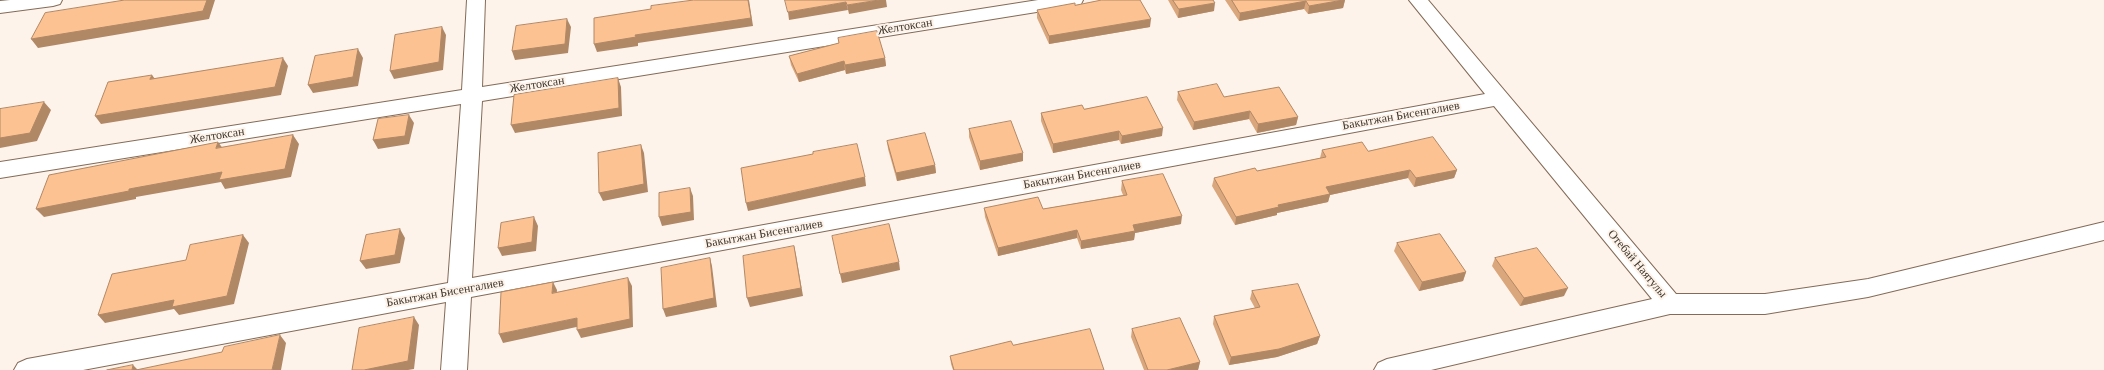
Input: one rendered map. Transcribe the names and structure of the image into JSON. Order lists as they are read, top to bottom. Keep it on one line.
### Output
{"streets":{"street":["Желтоксан","Бакытжан Бисенгалиев","Отебай Наятулы"]},"crossings":[["Бакытжан Бисенгалиев","Отебай Наятулы"]]}
